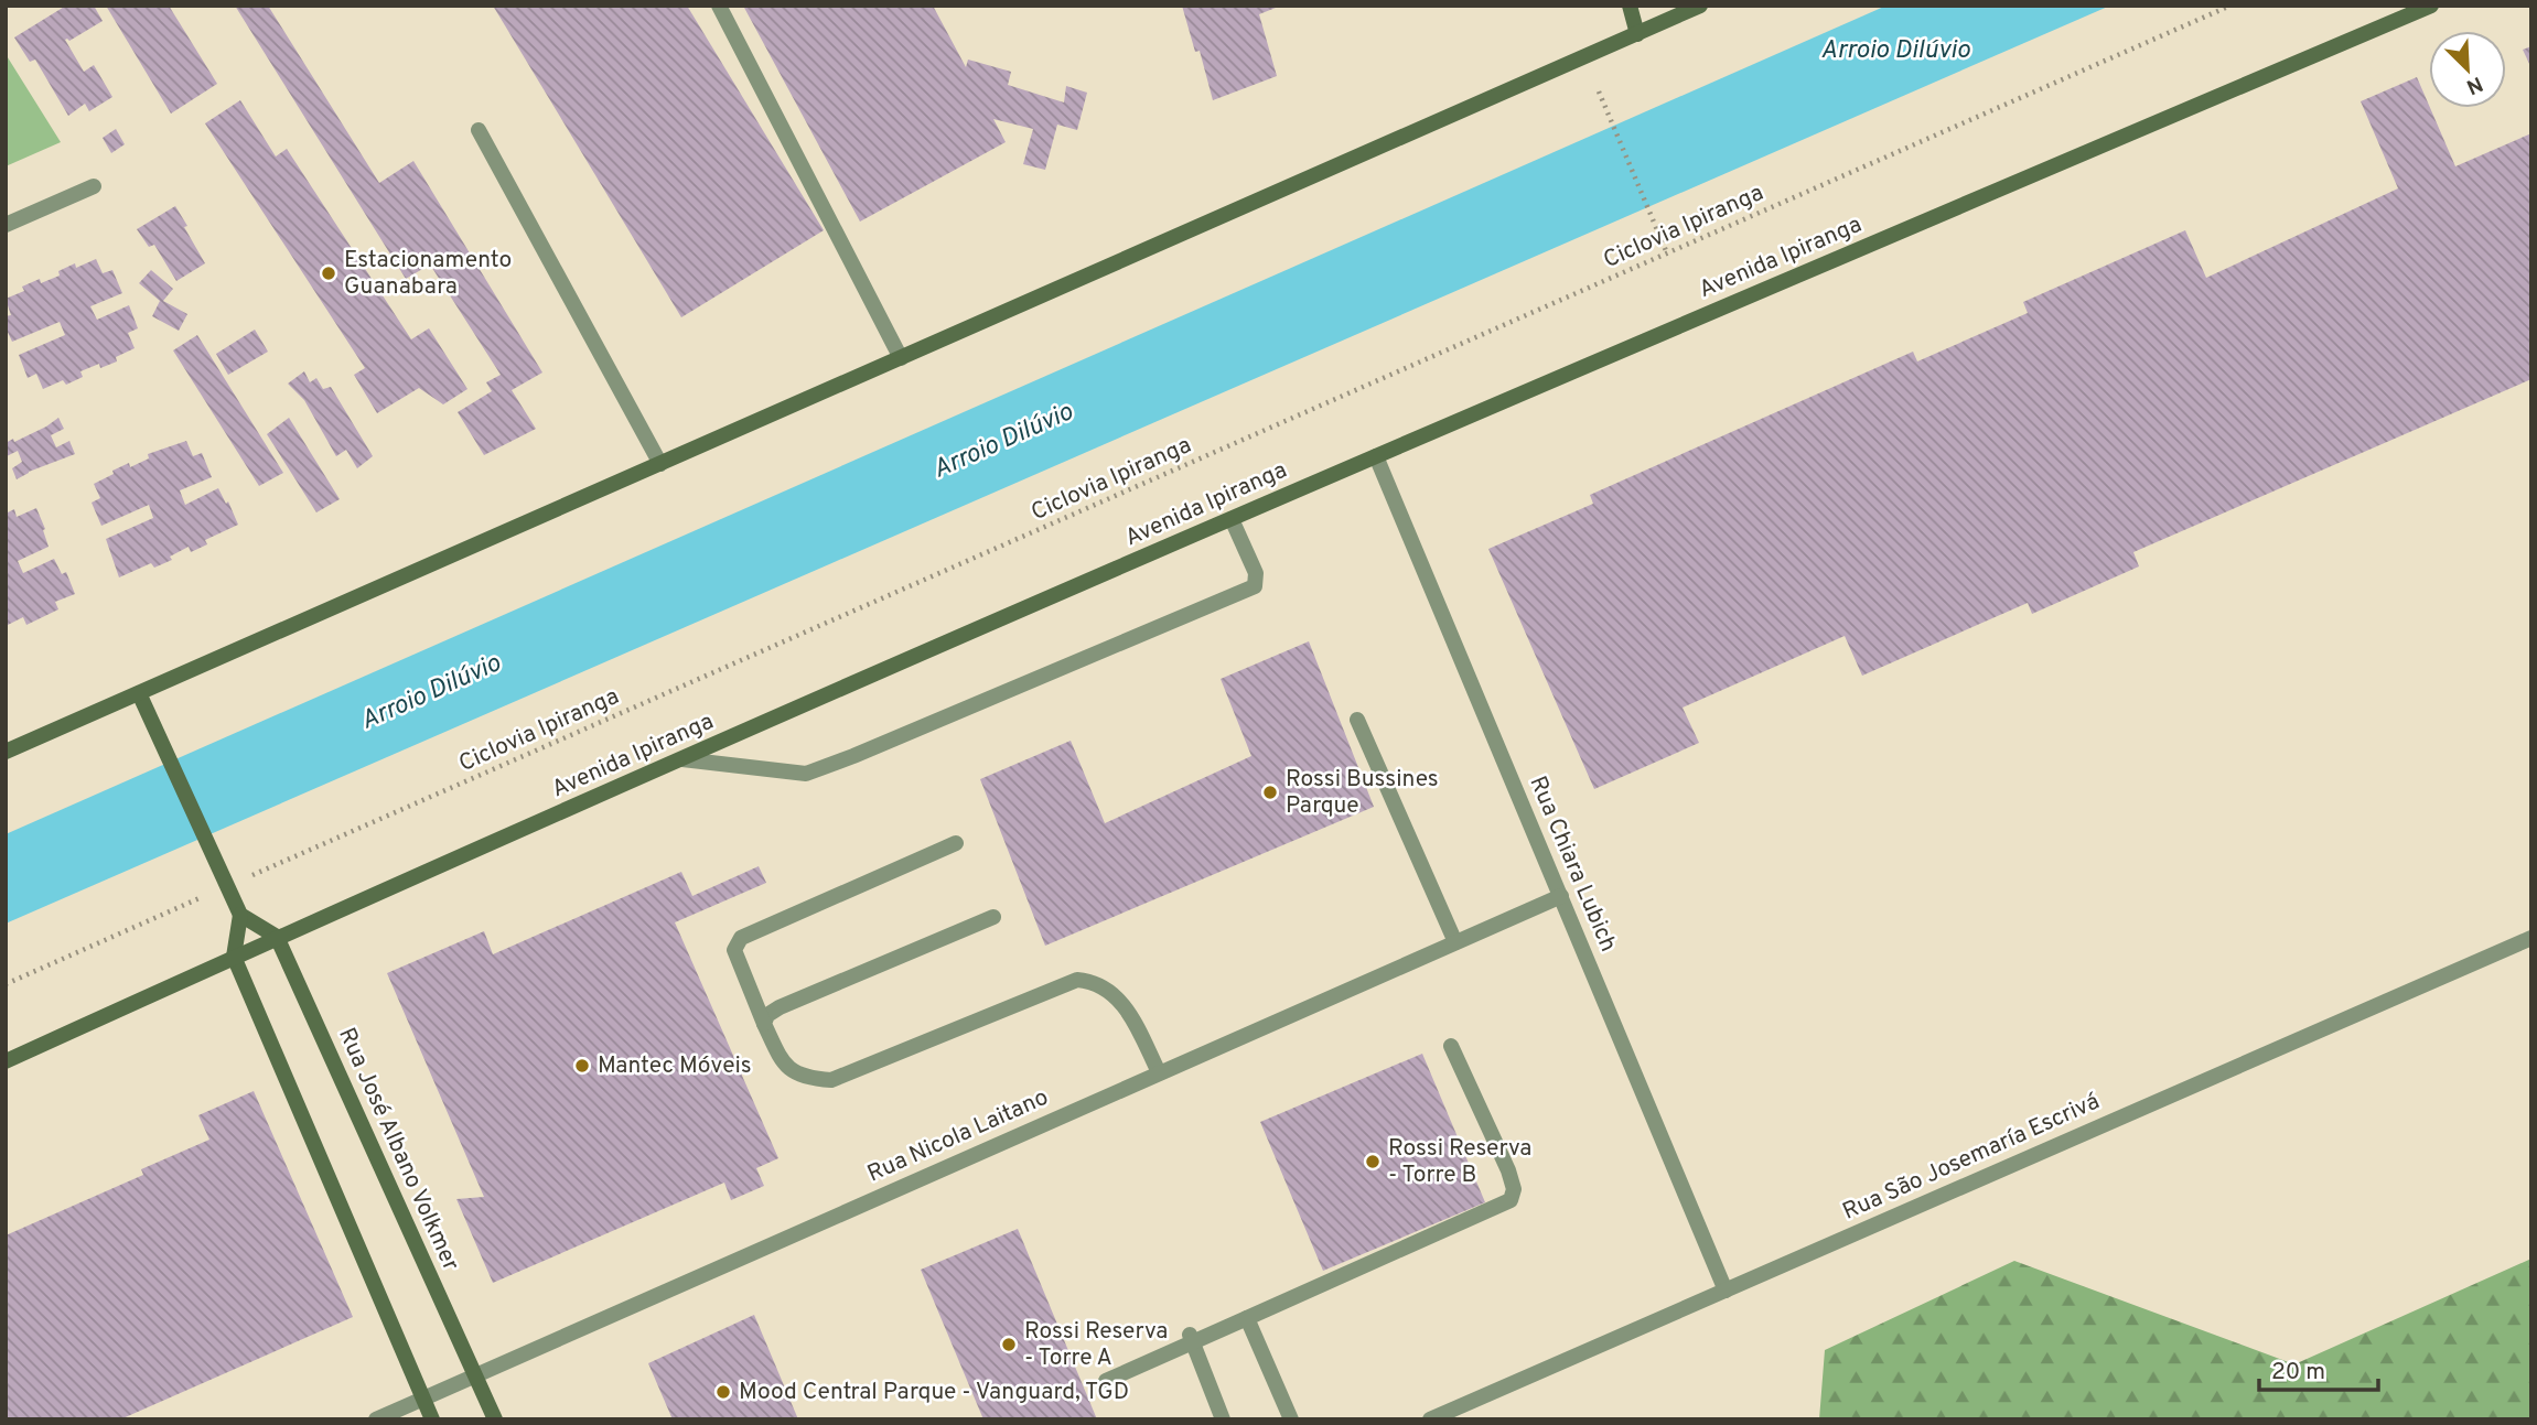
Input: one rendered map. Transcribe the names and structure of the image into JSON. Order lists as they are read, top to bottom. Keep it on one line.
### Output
{"streets":{"main road":["Avenida Ipiranga","Rua José Albano Volkmer"],"street":["Rua Chiara Lubich","Rua Nicola Laitano","Rua São Josemaría Escrivá"],"path":["Ciclovia Ipiranga"]},"crossings":[["Avenida Ipiranga","Rua Chiara Lubich"],["Avenida Ipiranga","Rua José Albano Volkmer"],["Rua Chiara Lubich","Rua Nicola Laitano"],["Rua Chiara Lubich","Rua São Josemaría Escrivá"],["Rua Nicola Laitano","Rua José Albano Volkmer"]],"water":["Arroio Dilúvio"],"places":["Estacionamento Guanabara","Rossi Bussines Parque","Mantec Móveis","Rossi Reserva - Torre B","Rossi Reserva - Torre A","Mood Central Parque - Vanguard, TGD"],"scale_bar":"20 m","north":"bottom right"}
